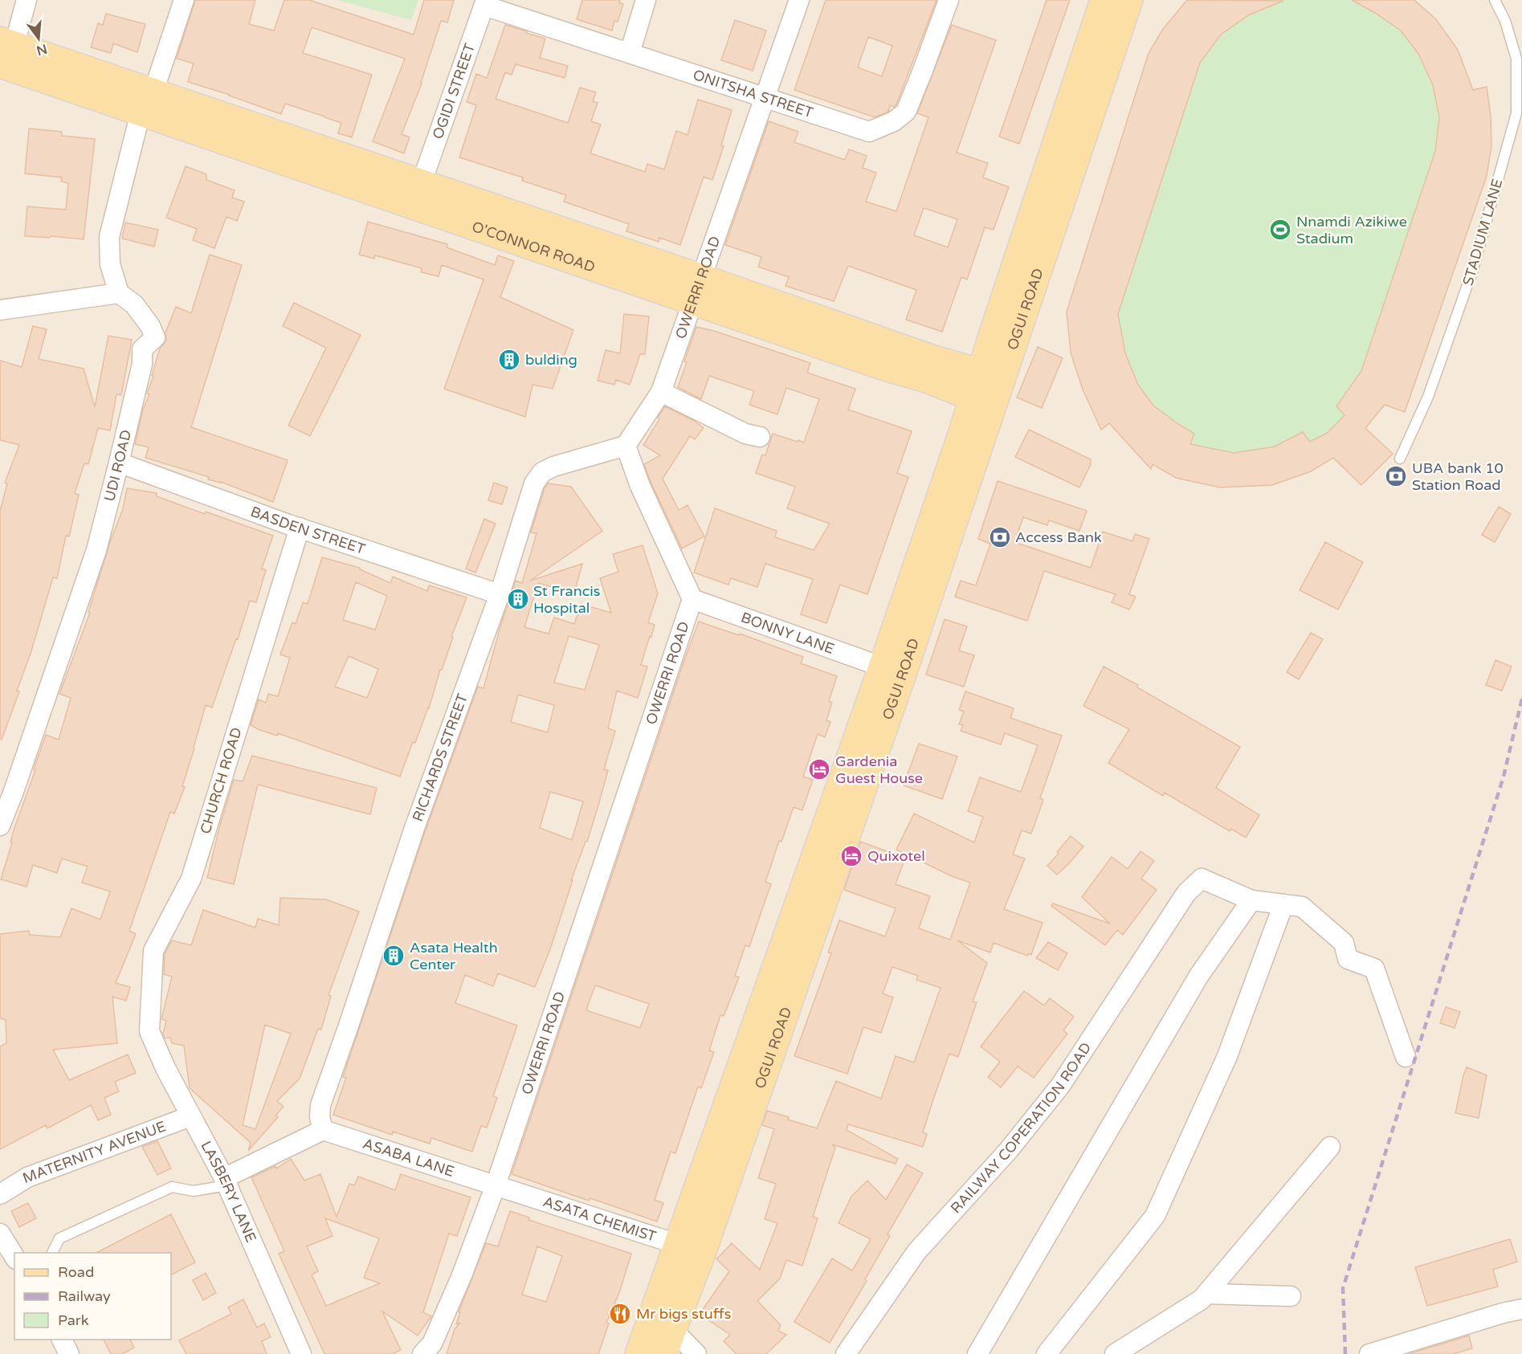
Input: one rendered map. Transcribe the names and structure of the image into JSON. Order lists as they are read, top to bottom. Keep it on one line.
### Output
{"streets":{"main road":["O'CONNOR ROAD","OGUI ROAD"],"street":["OGIDI STREET","ONITSHA STREET","OWERRI ROAD","UDI ROAD","BASDEN STREET","BONNY LANE","RICHARDS STREET","CHURCH ROAD","RAILWAY COPERATION ROAD","MATERNITY AVENUE","ASABA LANE","LASBERY LANE","ASATA CHEMIST"],"lane":["STADIUM LANE"]},"crossings":[["OGIDI STREET","ONITSHA STREET"],["OGIDI STREET","O'CONNOR ROAD"],["ONITSHA STREET","OWERRI ROAD"],["O'CONNOR ROAD","OWERRI ROAD"],["OWERRI ROAD","BONNY LANE"],["OWERRI ROAD","RICHARDS STREET"],["OWERRI ROAD","ASABA LANE"],["OWERRI ROAD","ASATA CHEMIST"],["OGUI ROAD","BONNY LANE"],["OGUI ROAD","ASATA CHEMIST"],["UDI ROAD","BASDEN STREET"],["BASDEN STREET","RICHARDS STREET"],["BASDEN STREET","CHURCH ROAD"],["RICHARDS STREET","ASABA LANE"],["CHURCH ROAD","LASBERY LANE"],["MATERNITY AVENUE","LASBERY LANE"],["ASABA LANE","ASATA CHEMIST"]],"places":{"sports":["Nnamdi Azikiwe Stadium"],"building":["bulding","St Francis Hospital","Asata Health Center"],"bank":["UBA bank 10 Station Road","Access Bank"],"hotel":["Gardenia Guest House","Quixotel"],"restaurant":["Mr bigs stuffs"]},"legend":["Road","Railway","Park"],"north":"bottom"}
